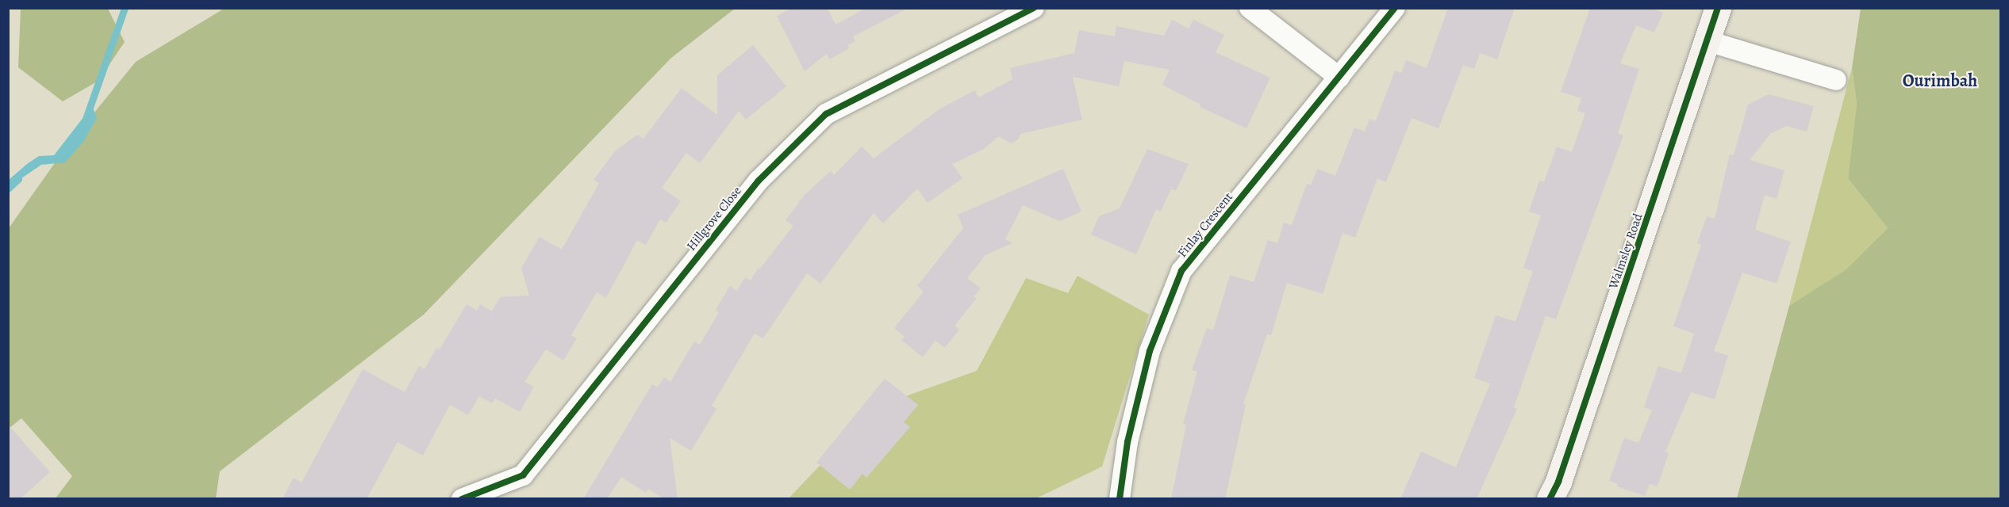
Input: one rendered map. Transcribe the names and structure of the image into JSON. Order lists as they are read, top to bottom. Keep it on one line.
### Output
{"streets":{"street":["Hillgrove Close","Finlay Crescent","Walmsley Road"]},"districts":["Ourimbah"]}
